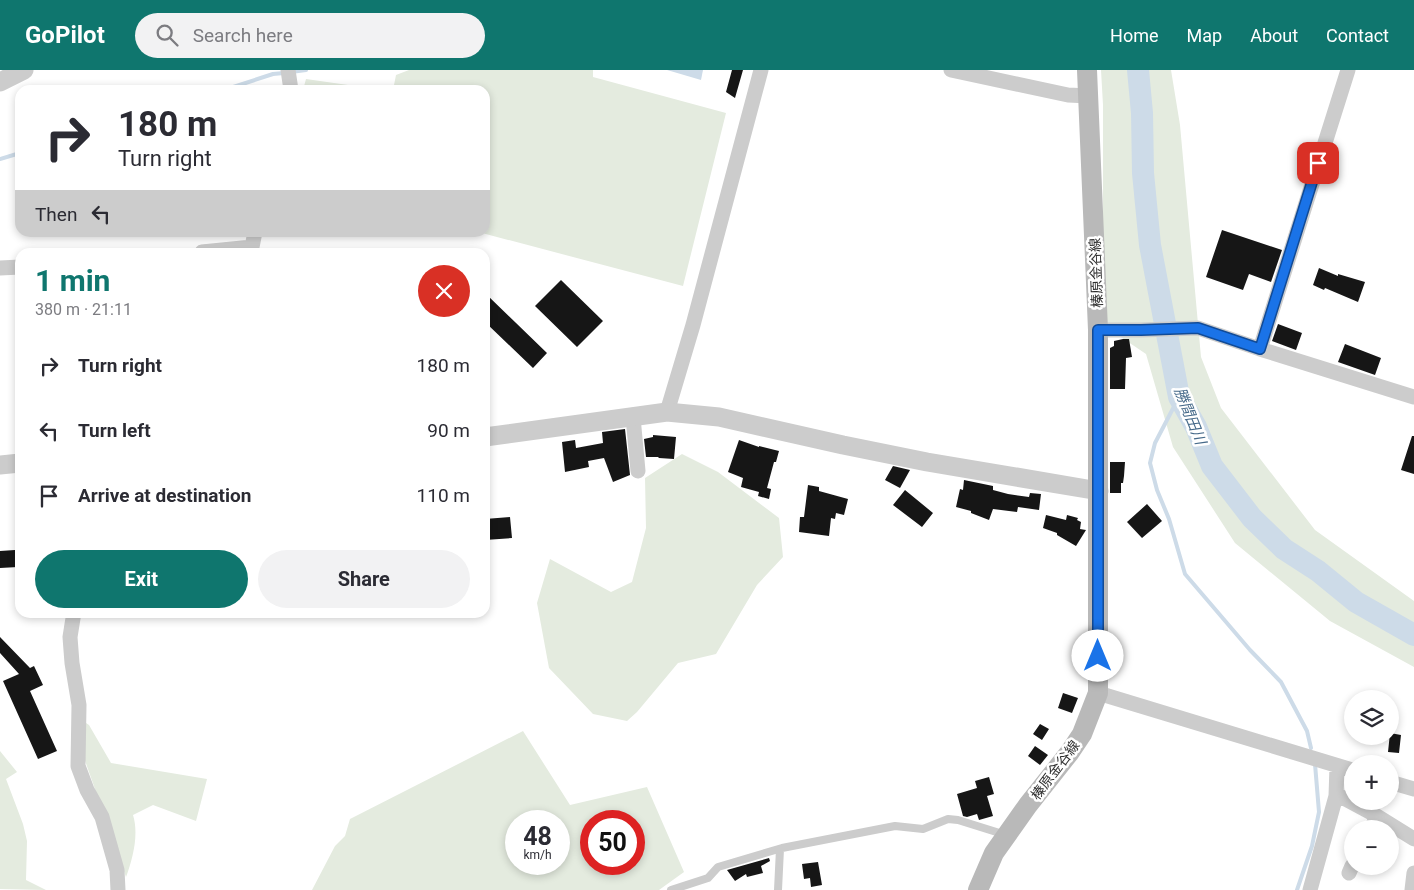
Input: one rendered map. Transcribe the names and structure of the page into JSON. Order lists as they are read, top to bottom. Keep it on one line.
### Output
{"streets":{"main road":["榛原金谷線"]},"water":["勝間田川"],"page":{"header":"GoPilot","search":"Search here","nav":["Home","Map","About","Contact"],"turn":["180 m","Turn right"],"then":"Then","heading":["1 min","380 m · 21:11"],"list":[{"name":"Turn right","value":"180 m"},{"name":"Turn left","value":"90 m"},{"name":"Arrive at destination","value":"110 m"}],"buttons":["Exit","Share"],"map_buttons":["+","−"],"speed":"48 km/h","limit":"50"}}
